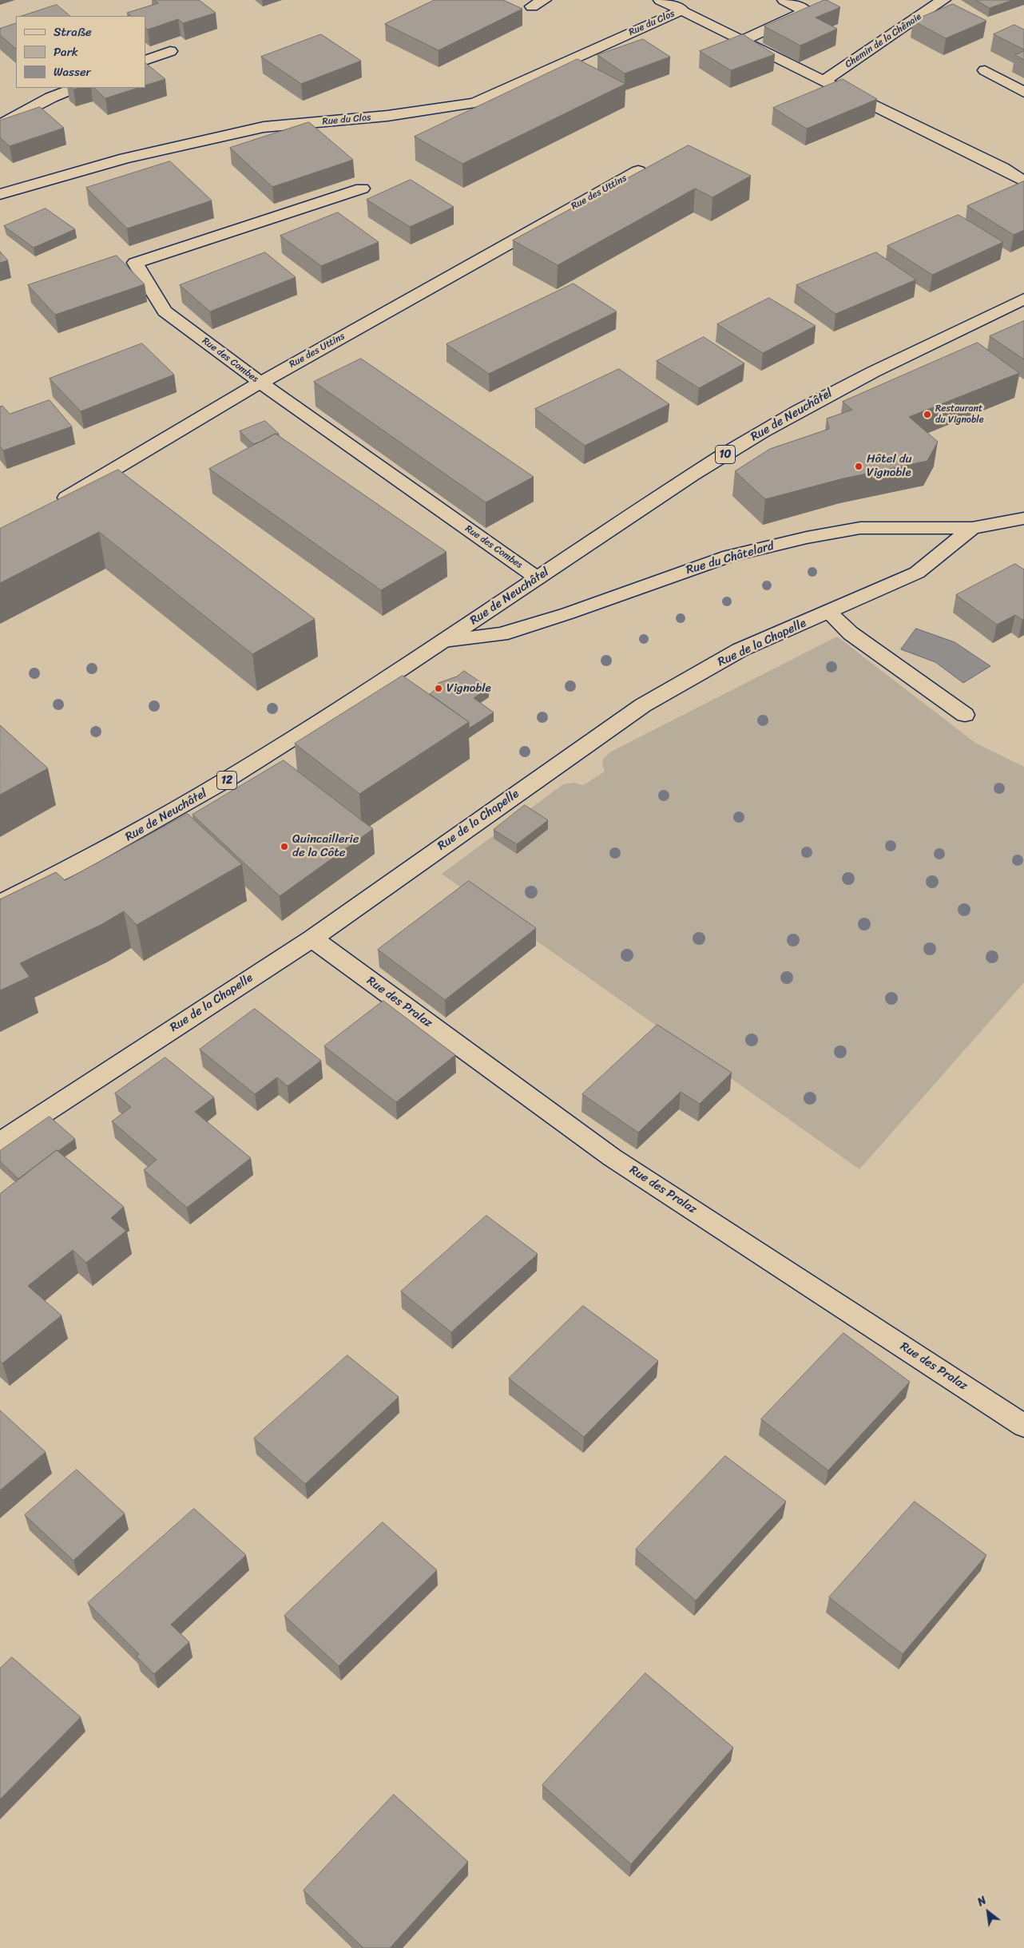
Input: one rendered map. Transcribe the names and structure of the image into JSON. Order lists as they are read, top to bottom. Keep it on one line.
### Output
{"streets":{"street":["Rue du Clos","Chemin de la Chênaie","Rue des Uttins","Rue des Combes","Rue de Neuchâtel","10","Rue du Châtelard","Rue de la Chapelle","12","Rue des Pralaz"]},"crossings":[["Rue des Uttins","Rue des Combes"],["Rue des Combes","Rue de Neuchâtel"],["Rue de Neuchâtel","Rue du Châtelard"],["Rue du Châtelard","Rue de la Chapelle"],["Rue de la Chapelle","Rue des Pralaz"]],"places":["Restaurant du Vignoble","Hôtel du Vignoble","Vignoble","Quincaillerie de la Côte"],"legend":["Straße","Park","Wasser"],"north":"top left"}
